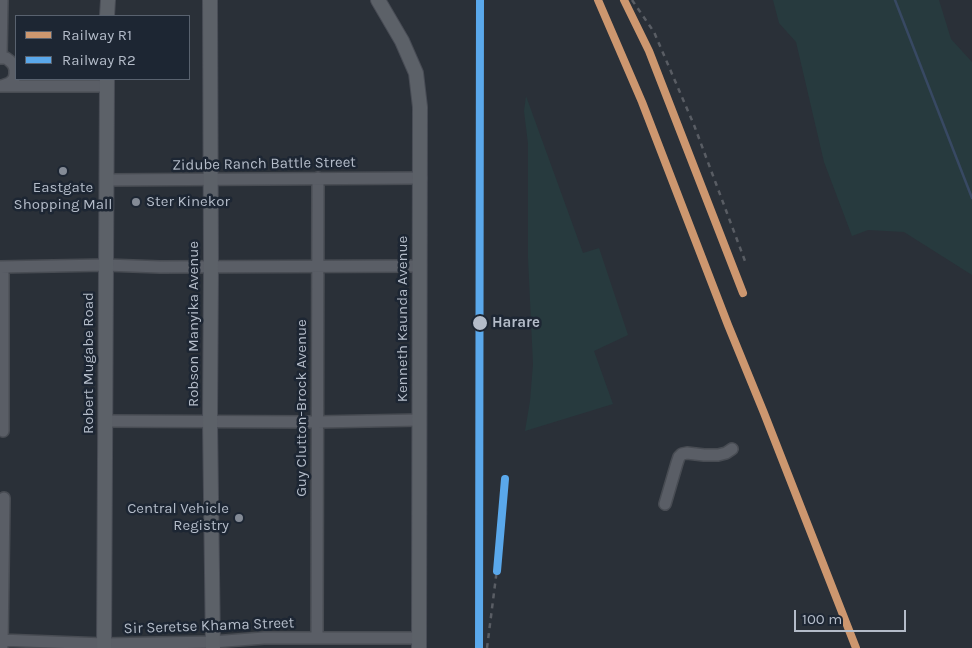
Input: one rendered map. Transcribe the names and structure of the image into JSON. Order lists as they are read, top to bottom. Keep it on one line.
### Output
{"streets":{"main road":["Kenneth Kaunda Avenue","Robson Manyika Avenue","Robert Mugabe Road"],"street":["Zidube Ranch Battle Street","Guy Clutton-Brock Avenue","Sir Seretse Khama Street"]},"crossings":[["Zidube Ranch Battle Street","Kenneth Kaunda Avenue"],["Zidube Ranch Battle Street","Robson Manyika Avenue"],["Zidube Ranch Battle Street","Robert Mugabe Road"],["Zidube Ranch Battle Street","Guy Clutton-Brock Avenue"],["Kenneth Kaunda Avenue","Sir Seretse Khama Street"],["Robson Manyika Avenue","Sir Seretse Khama Street"],["Robert Mugabe Road","Sir Seretse Khama Street"],["Guy Clutton-Brock Avenue","Sir Seretse Khama Street"]],"places":["Eastgate Shopping Mall","Ster Kinekor","Harare","Central Vehicle Registry"],"lines":["rail line R1","rail line R2"],"legend":["Railway R1","Railway R2"],"scale_bar":"100 m"}
